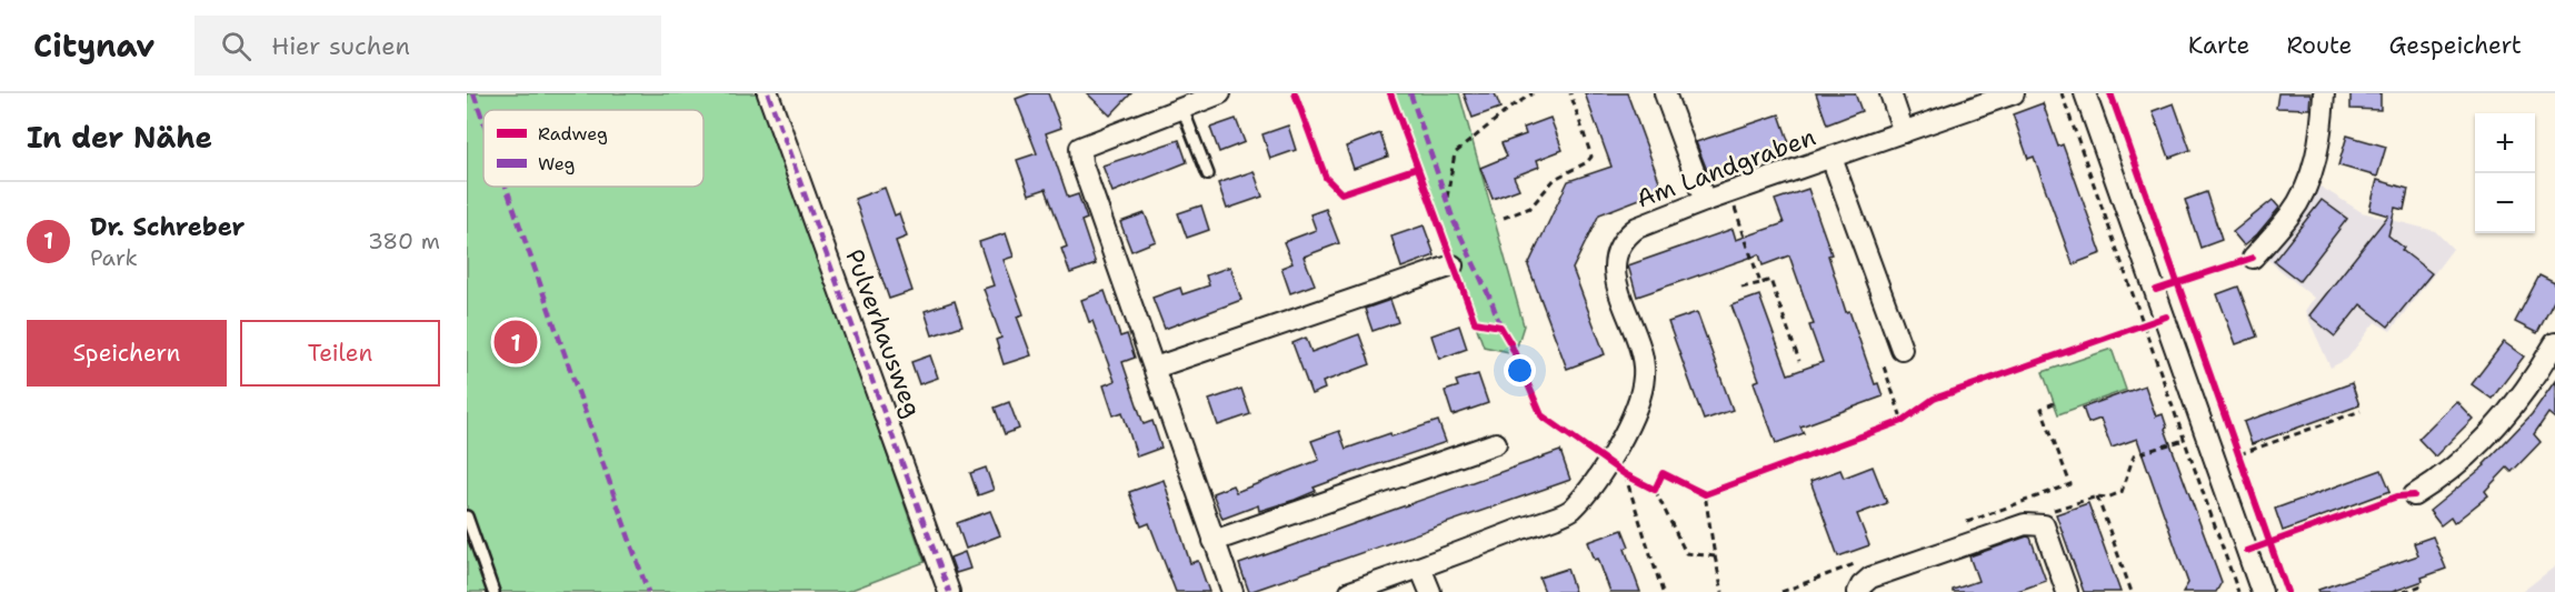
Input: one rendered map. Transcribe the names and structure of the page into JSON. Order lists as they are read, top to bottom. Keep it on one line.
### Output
{"streets":{"street":["Am Landgraben","Pulverhausweg"]},"legend":["Radweg","Weg"],"page":{"header":"Citynav","search":"Hier suchen","nav":["Karte","Route","Gespeichert"],"heading":"In der Nähe","map_buttons":["+","−"],"list":[{"mark":"1","name":"Dr. Schreber","note":"Park","value":"380 m"}],"buttons":["Speichern","Teilen"],"pins":"1"}}
